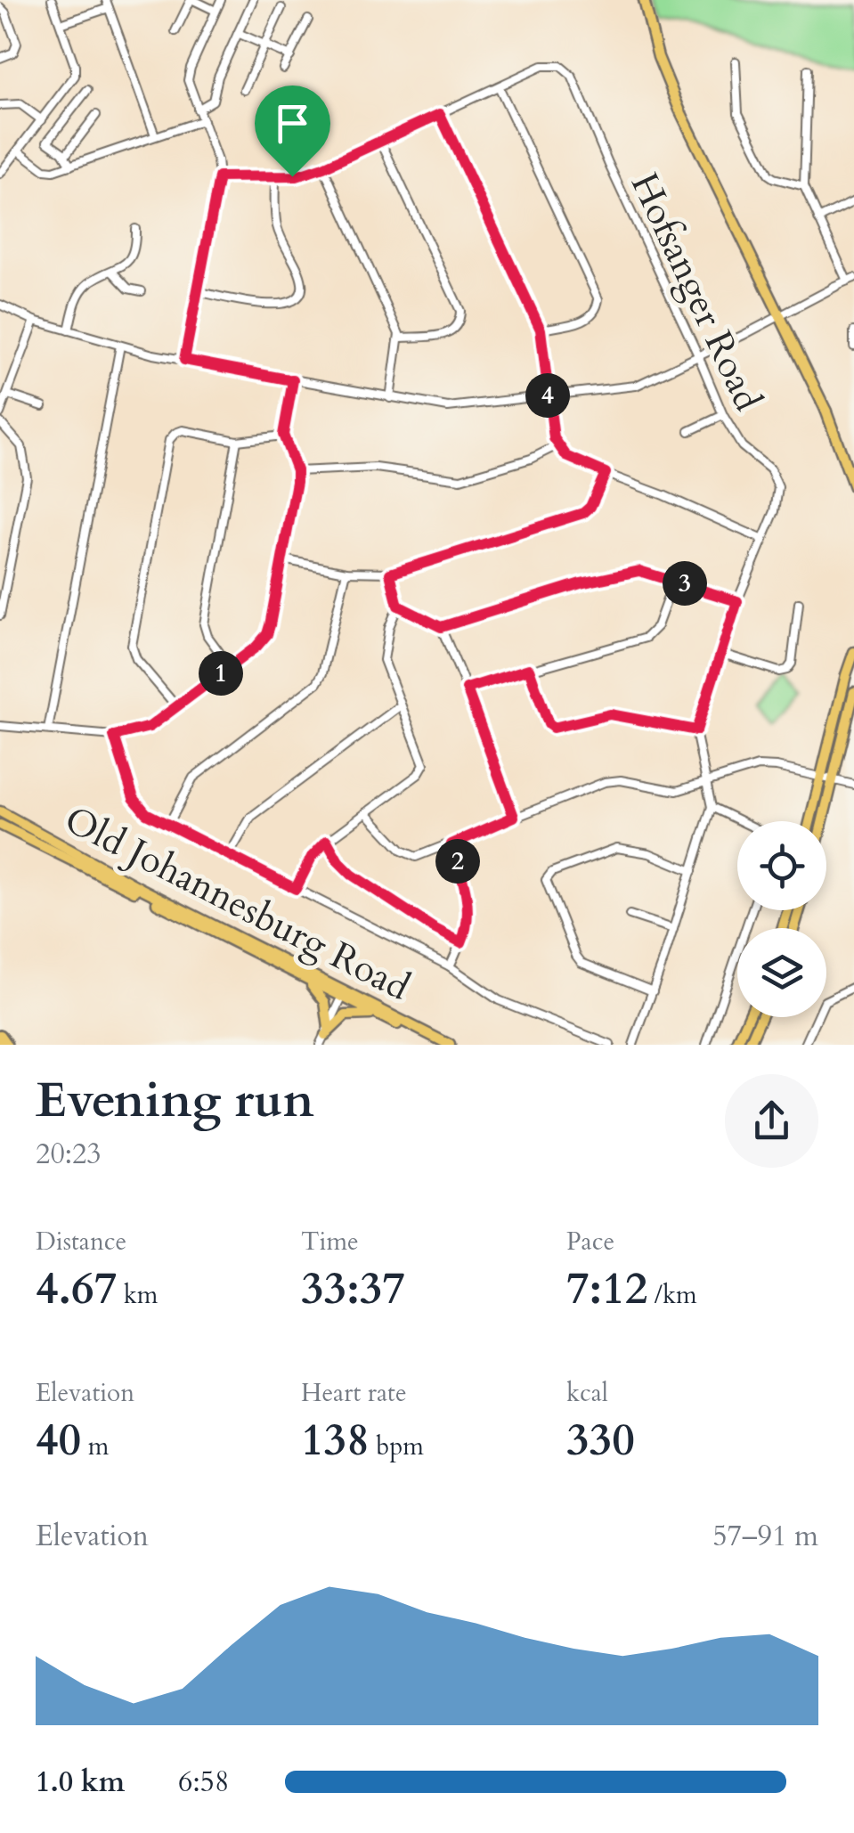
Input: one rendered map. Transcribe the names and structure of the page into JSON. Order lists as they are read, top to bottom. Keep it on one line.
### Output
{"streets":{"main road":["Old Johannesburg Road"],"street":["Hofsanger Road"]},"page":{"pins":["4","3","1","2"],"heading":["Evening run","20:23"],"stats":[["Distance","4.67 km"],["Time","33:37"],["Pace","7:12 /km"],["Elevation","40 m"],["Heart rate","138 bpm"],["kcal","330"]],"chart":["Elevation","57–91 m"],"list":[{"name":"1.0 km","note":"6:58"}]}}
